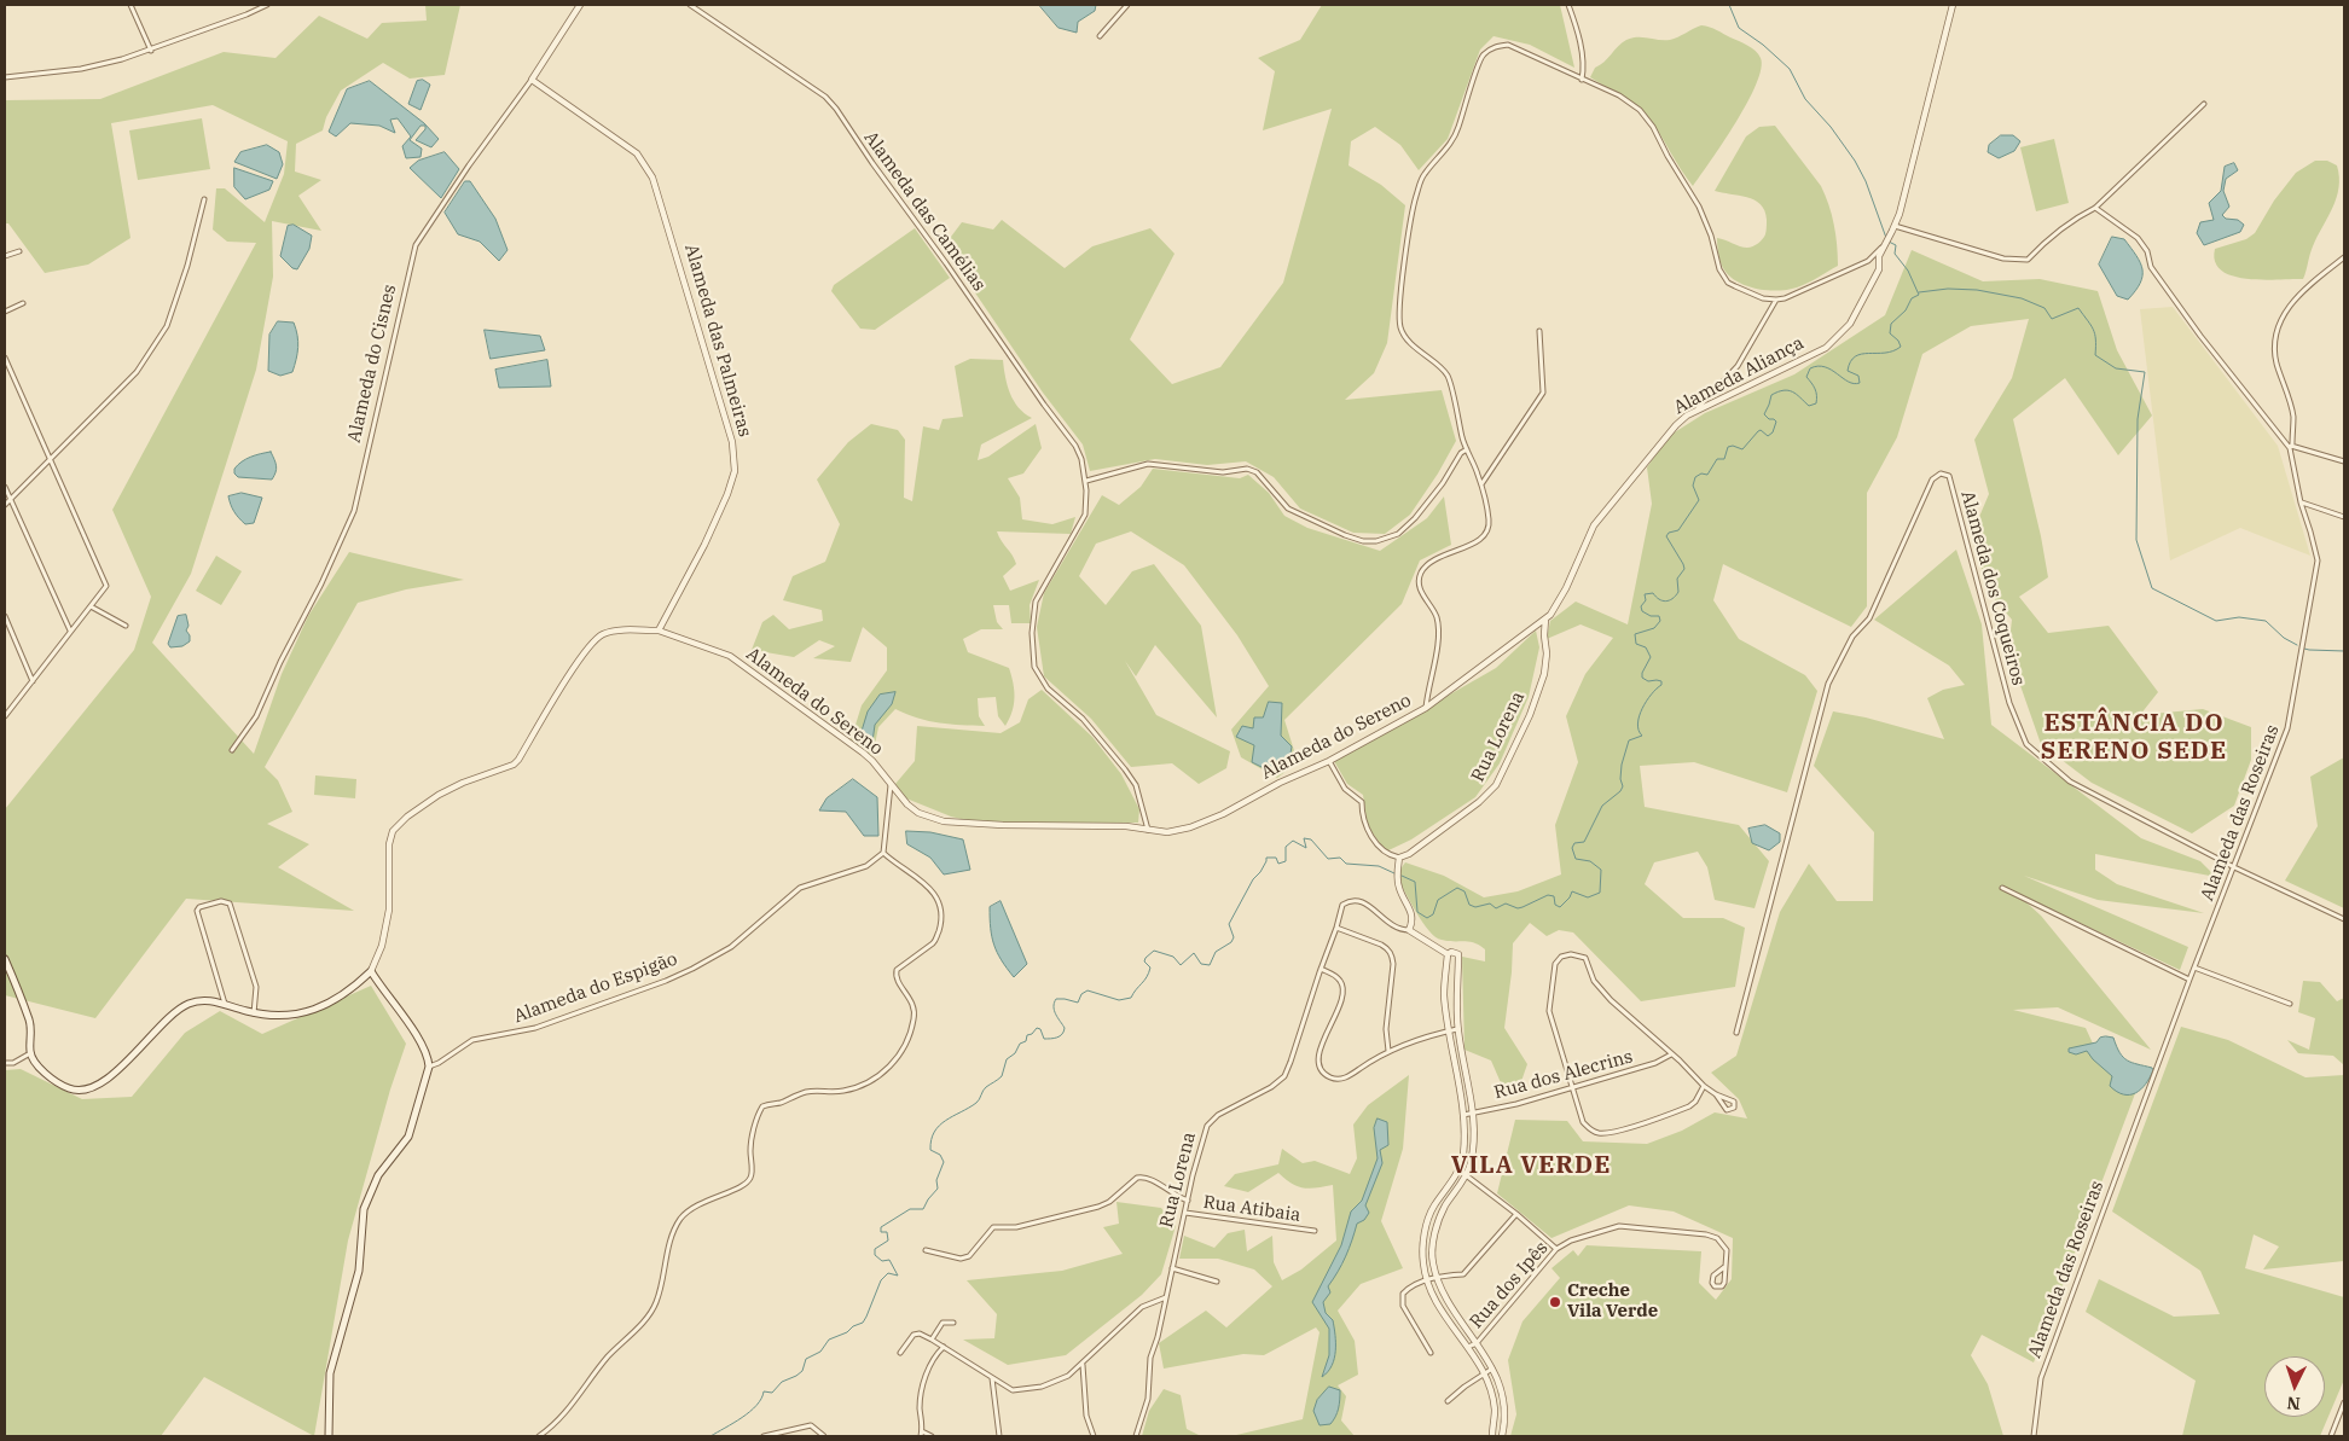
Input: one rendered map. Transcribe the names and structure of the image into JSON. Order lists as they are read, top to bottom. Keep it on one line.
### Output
{"streets":{"street":["Alameda das Camélias","Alameda das Palmeiras","Alameda do Cisnes","Alameda Aliança","Alameda dos Coqueiros","Alameda do Sereno","Rua Lorena","Alameda das Roseiras","Alameda do Espigão","Rua dos Alecrins","Rua Atibaia","Rua dos Ipês"]},"crossings":[["Alameda das Camélias","Alameda do Sereno"],["Alameda das Palmeiras","Alameda do Cisnes"],["Alameda das Palmeiras","Alameda do Sereno"],["Alameda Aliança","Alameda do Sereno"],["Alameda Aliança","Rua Lorena"],["Alameda dos Coqueiros","Alameda das Roseiras"],["Rua Lorena","Rua Atibaia"]],"districts":["ESTÂNCIA DO SERENO SEDE","VILA VERDE"],"places":["Creche Vila Verde"],"north":"bottom"}
